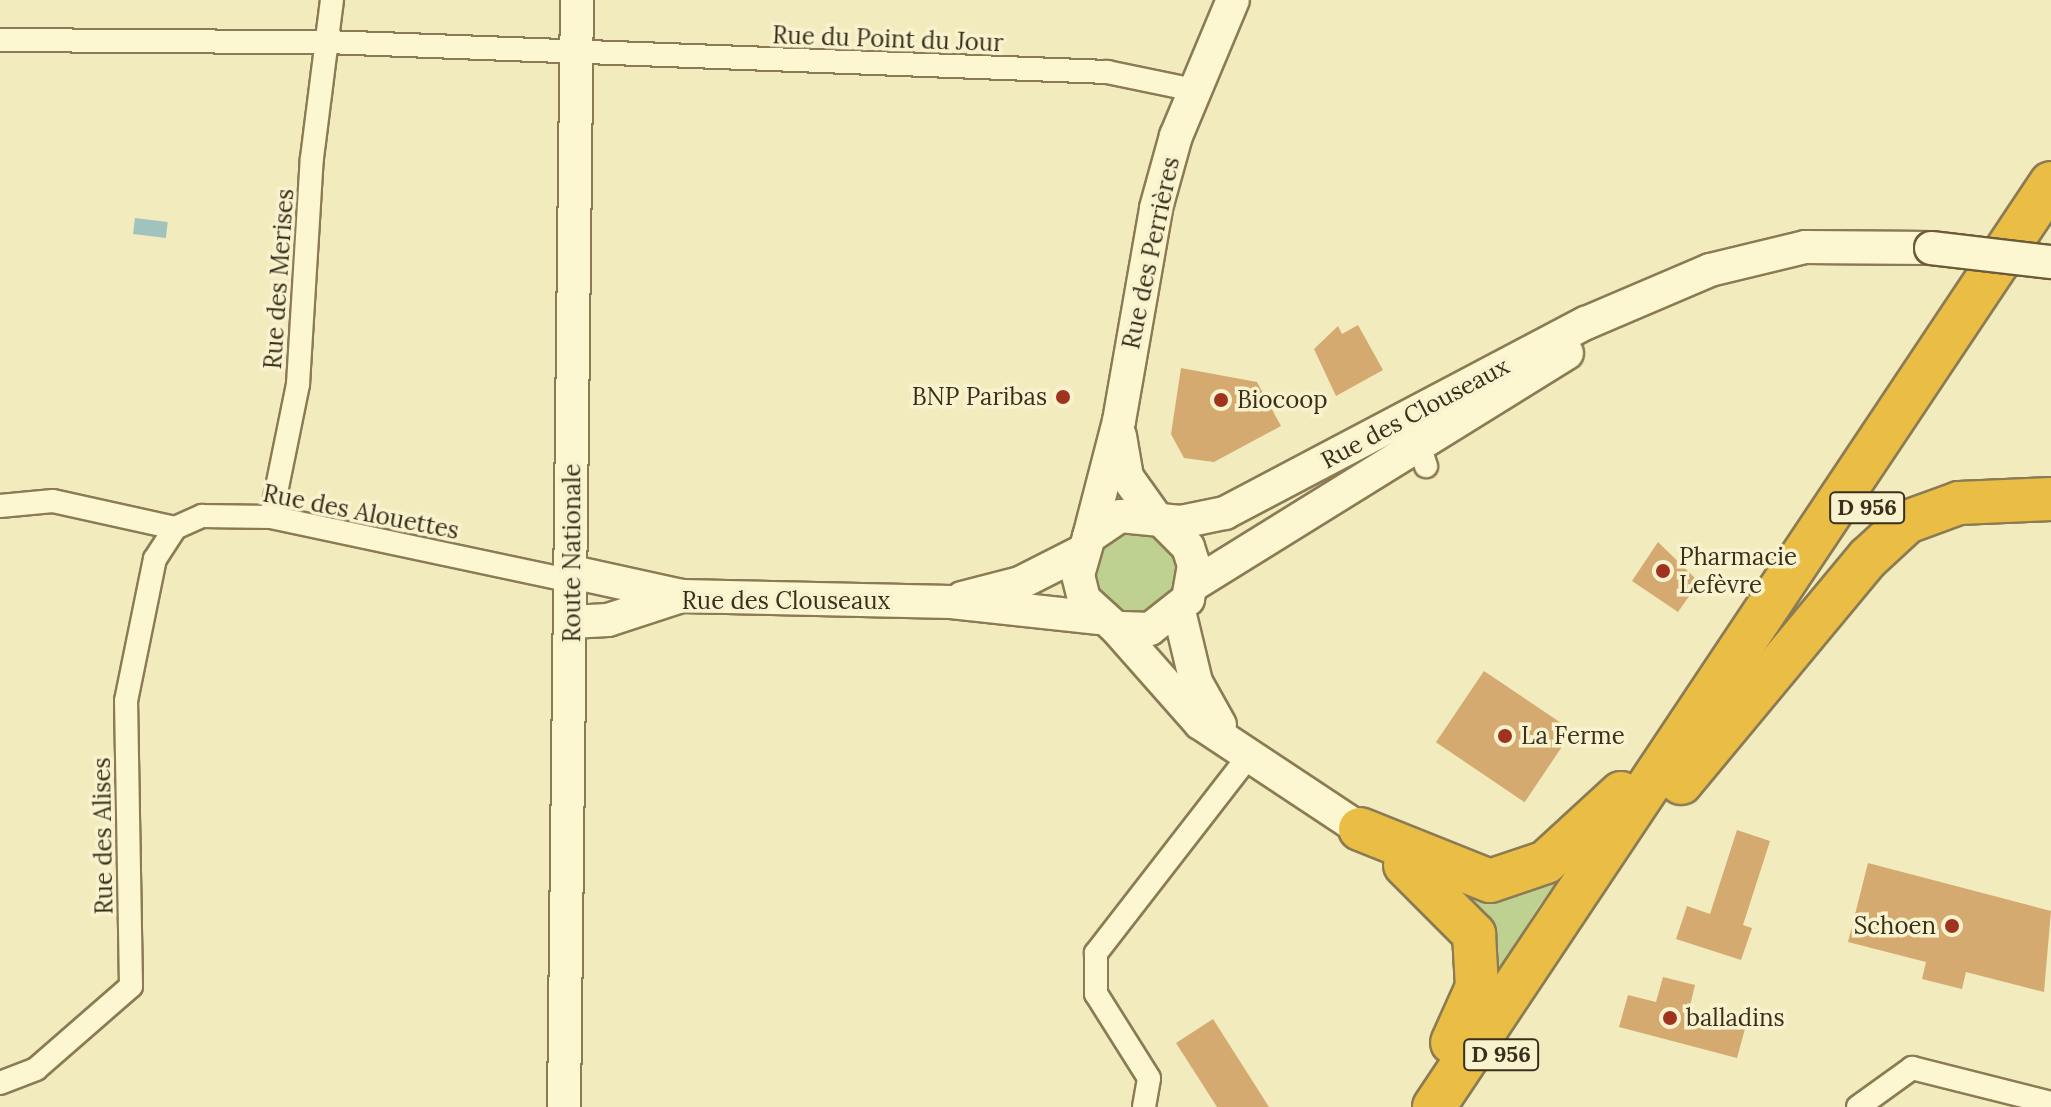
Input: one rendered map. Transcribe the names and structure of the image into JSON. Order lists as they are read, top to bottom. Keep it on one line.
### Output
{"streets":{"highway":["D 956"],"street":["Rue du Point du Jour","Rue des Perrières","Rue des Merises","Rue des Clouseaux","Rue des Alouettes","Route Nationale","Rue des Alises"]},"crossings":[["Rue du Point du Jour","Rue des Perrières"],["Rue du Point du Jour","Rue des Merises"],["Rue du Point du Jour","Route Nationale"],["Rue des Perrières","Rue des Clouseaux"],["Rue des Merises","Rue des Alouettes"],["Rue des Clouseaux","Route Nationale"],["Rue des Alouettes","Route Nationale"],["Rue des Alouettes","Rue des Alises"]],"places":["BNP Paribas","Biocoop","Pharmacie Lefèvre","La Ferme","Schoen","balladins"]}
